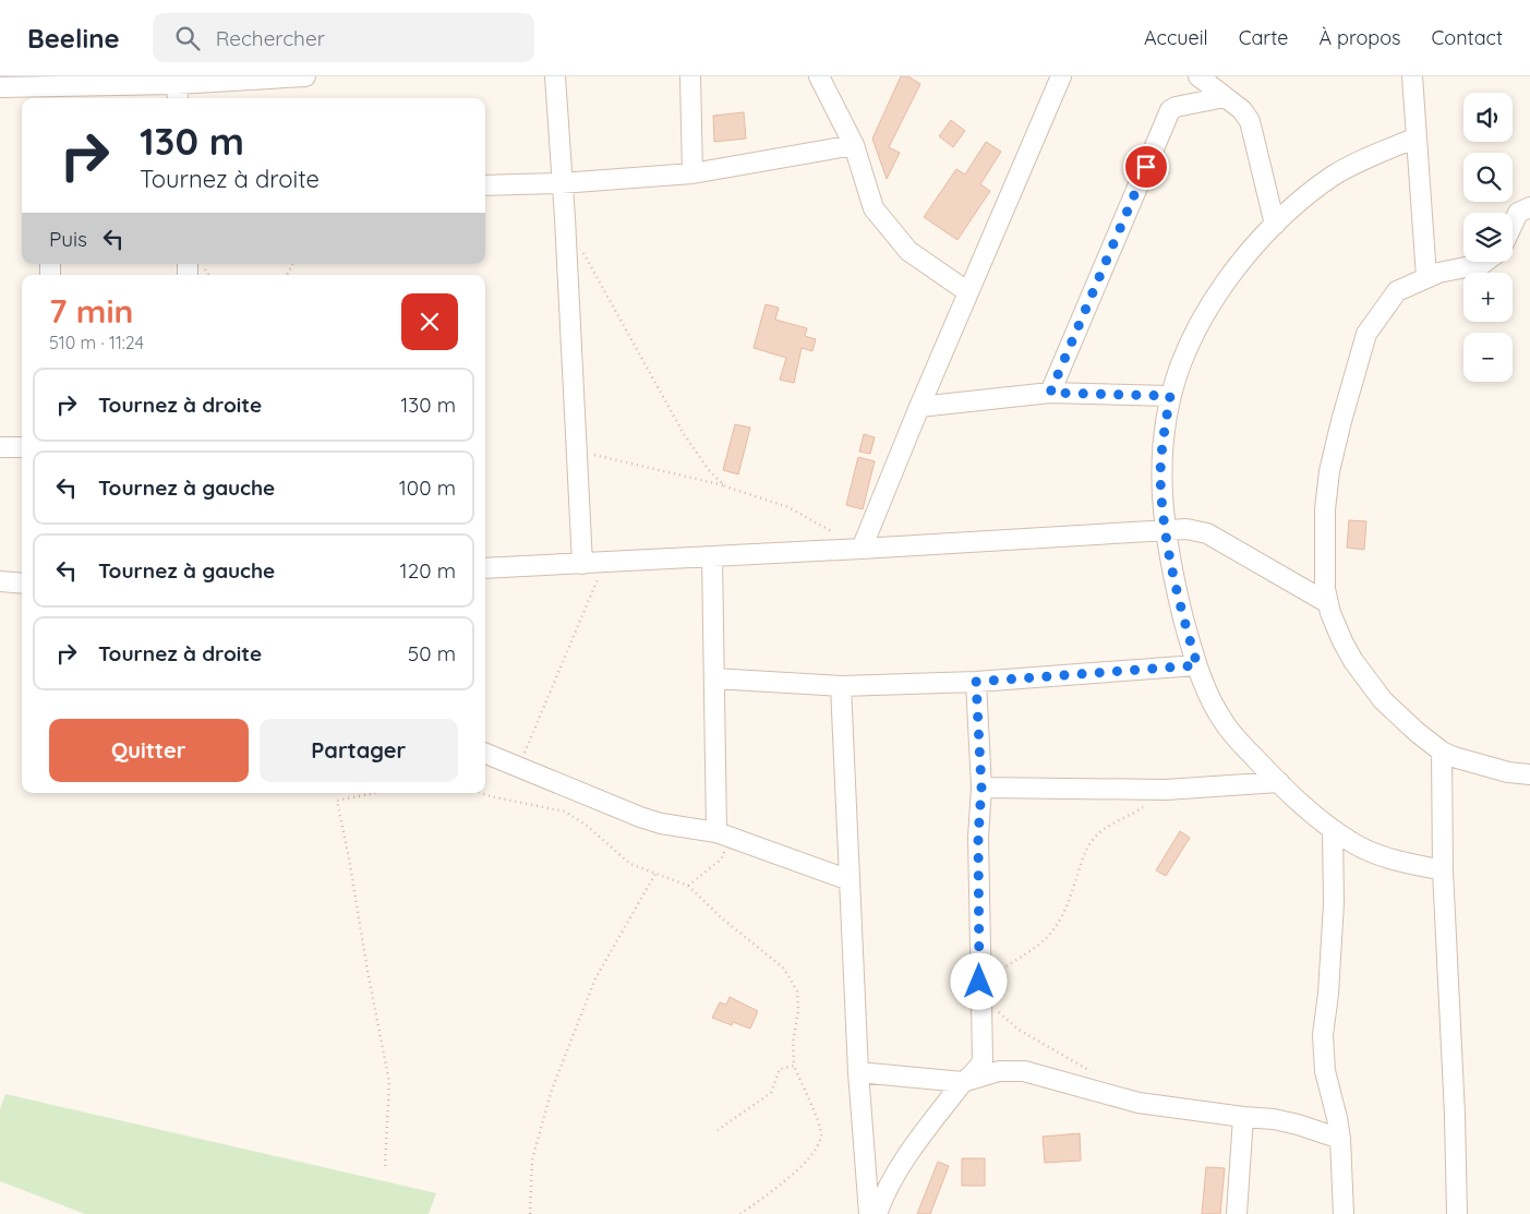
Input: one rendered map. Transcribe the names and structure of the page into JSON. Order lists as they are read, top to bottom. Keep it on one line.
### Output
{"page":{"header":"Beeline","search":"Rechercher","nav":["Accueil","Carte","À propos","Contact"],"map_buttons":["+","−"],"turn":["130 m","Tournez à droite"],"then":"Puis","heading":["7 min","510 m · 11:24"],"list":[{"name":"Tournez à droite","value":"130 m"},{"name":"Tournez à gauche","value":"100 m"},{"name":"Tournez à gauche","value":"120 m"},{"name":"Tournez à droite","value":"50 m"}],"buttons":["Quitter","Partager"]}}
